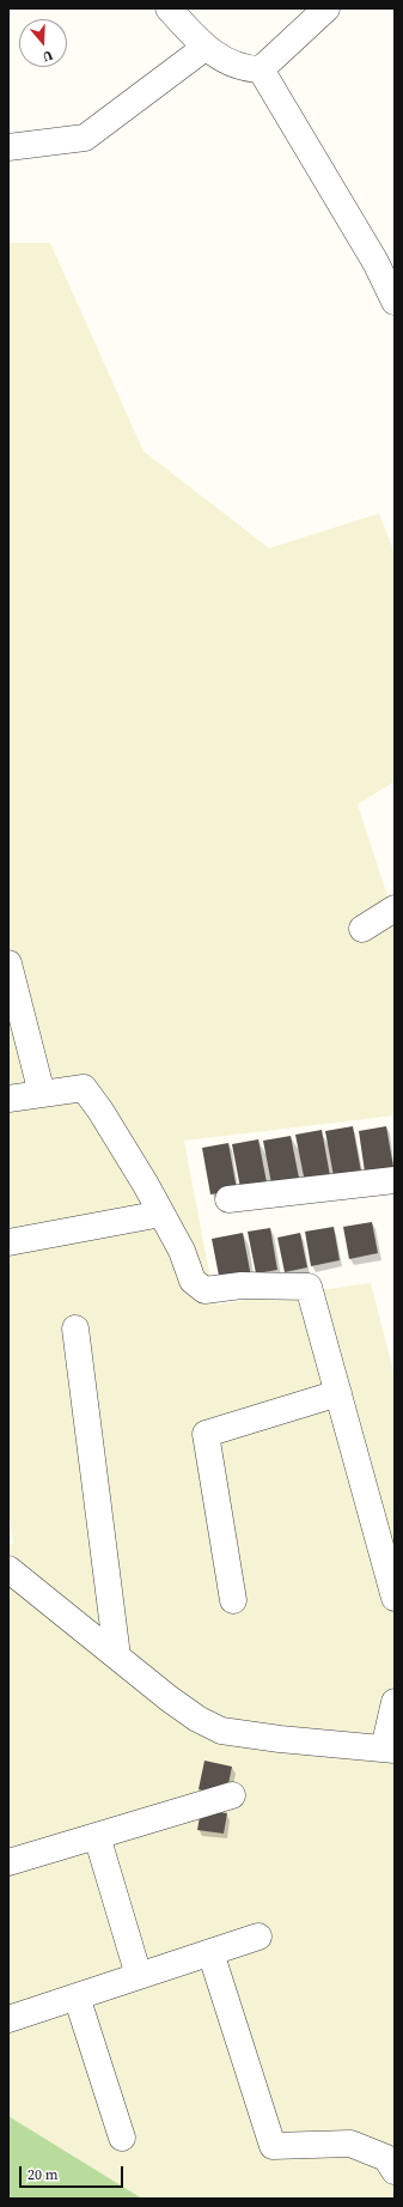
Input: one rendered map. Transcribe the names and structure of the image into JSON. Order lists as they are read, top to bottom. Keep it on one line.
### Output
{"scale_bar":"20 m","north":"bottom"}
